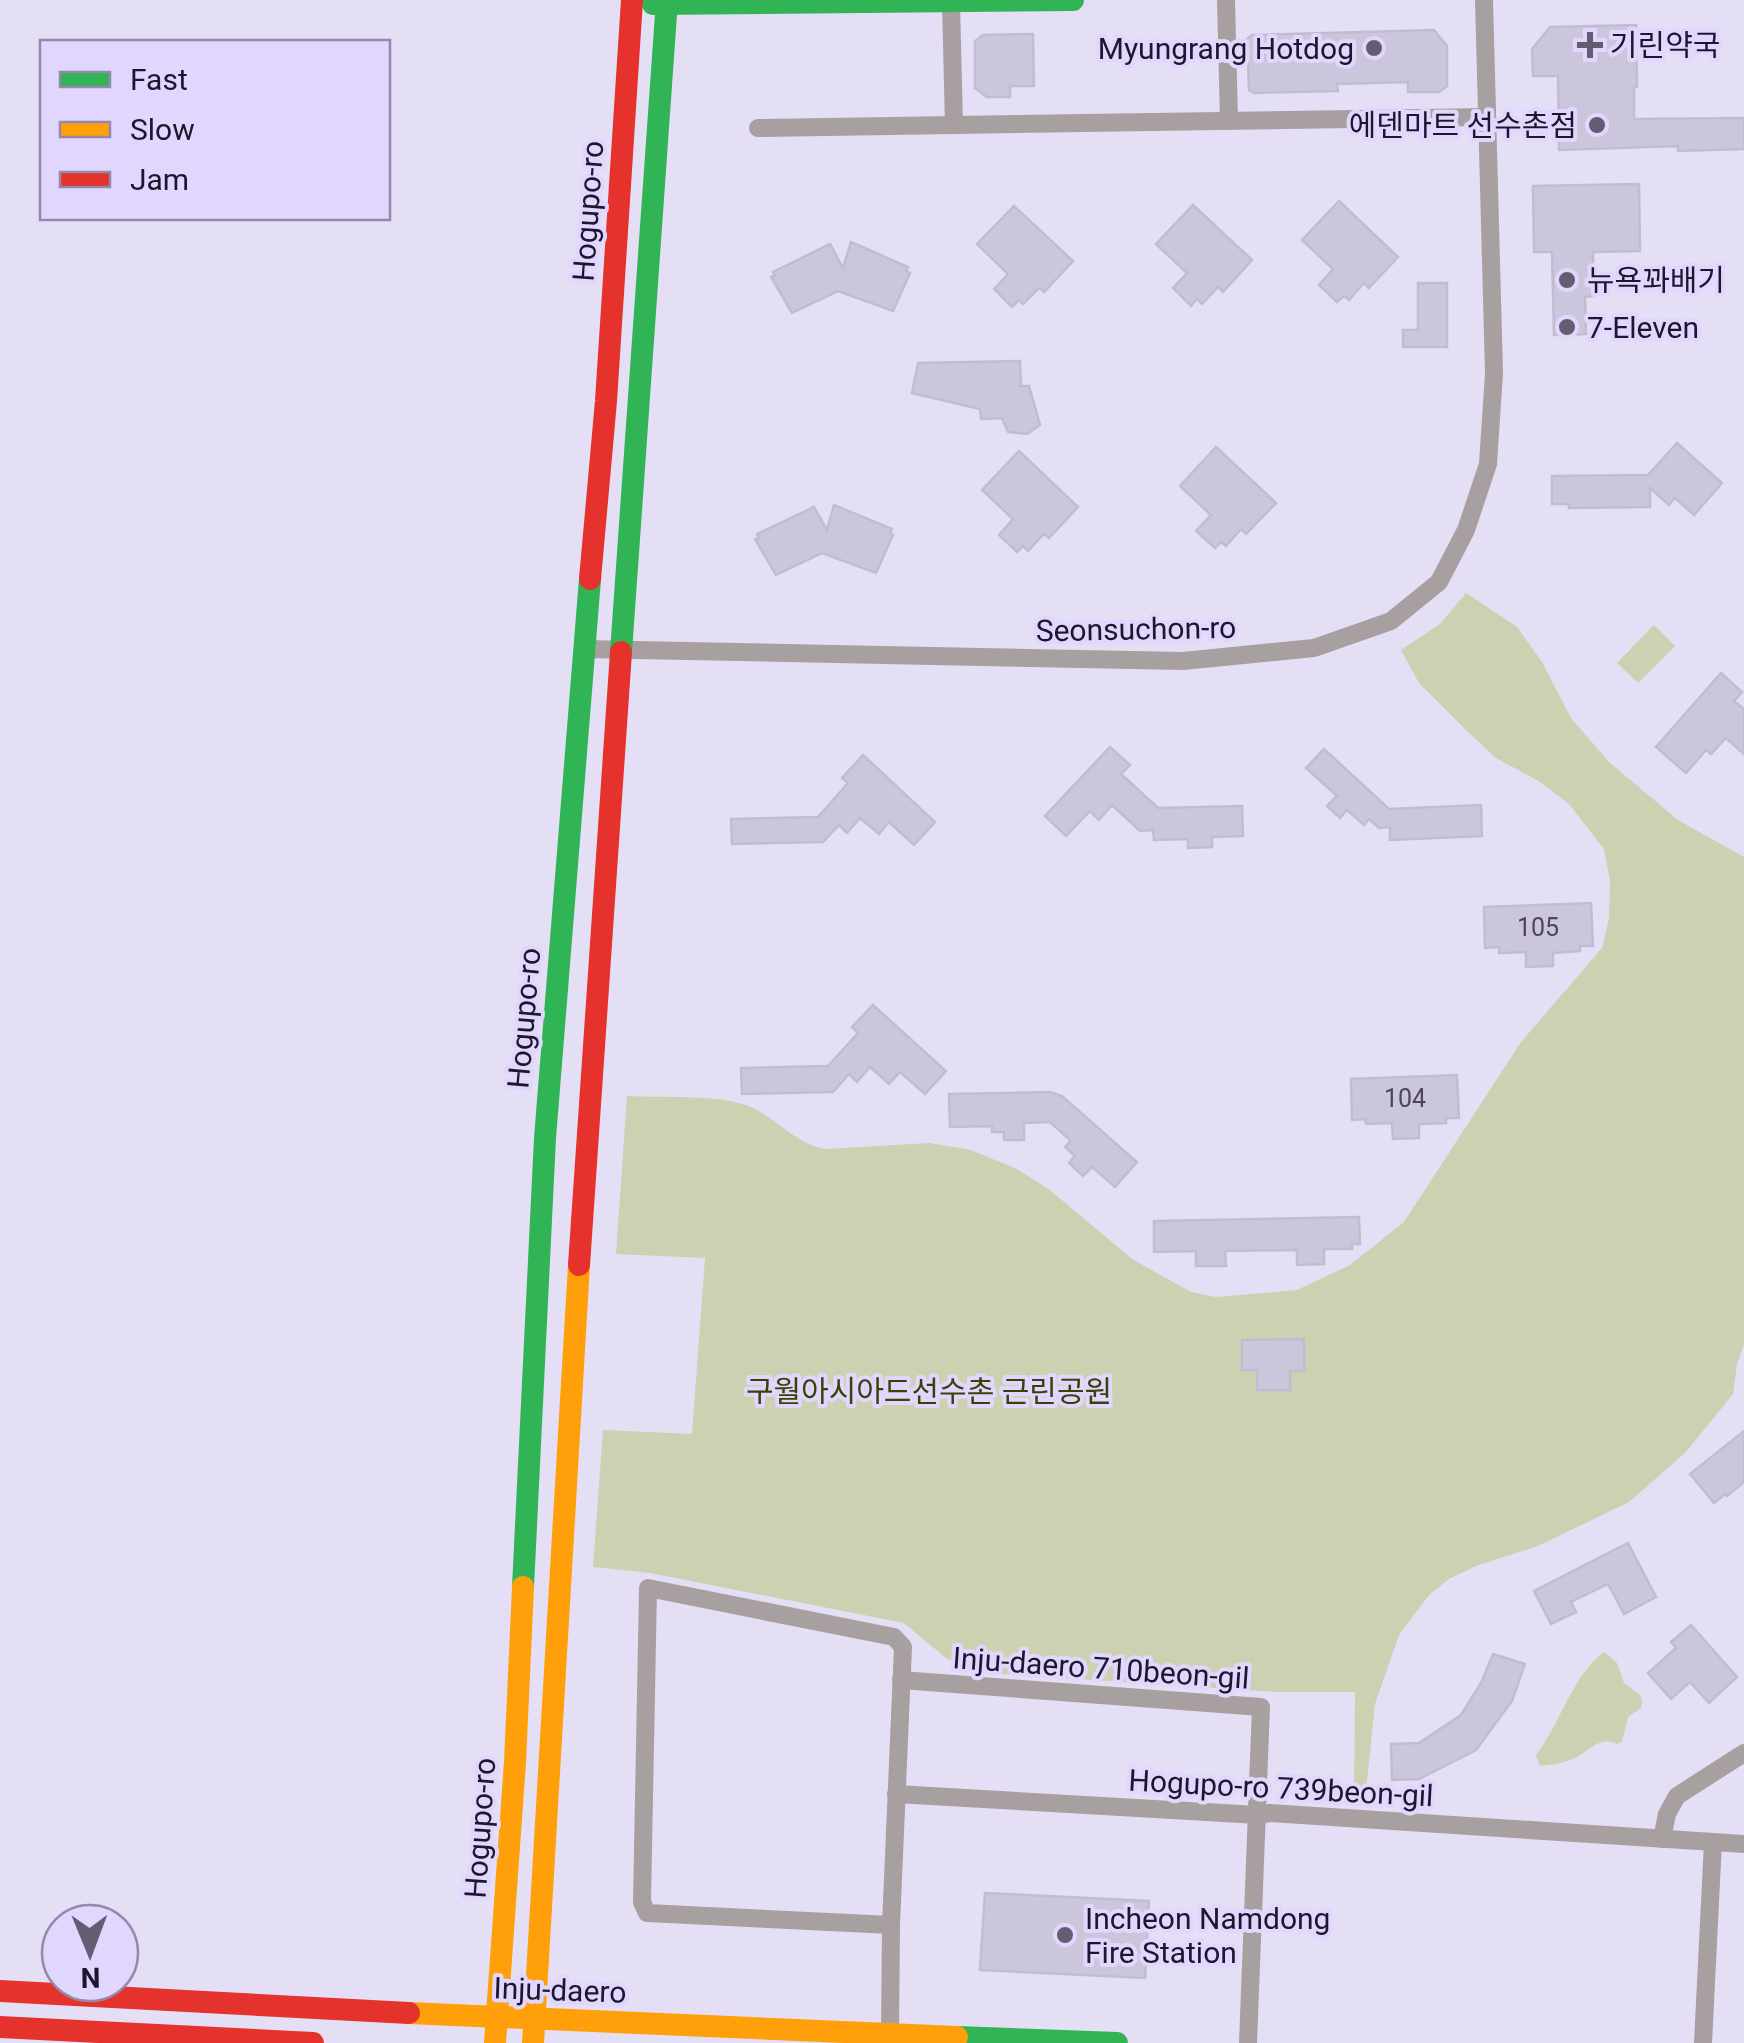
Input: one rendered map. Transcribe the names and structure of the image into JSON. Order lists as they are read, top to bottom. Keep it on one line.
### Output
{"streets":{"main road":["Hogupo-ro","Inju-daero"],"street":["Seonsuchon-ro","Inju-daero 710beon-gil","Hogupo-ro 739beon-gil"]},"crossings":[["Hogupo-ro","Seonsuchon-ro"],["Hogupo-ro","Inju-daero"],["Inju-daero 710beon-gil","Hogupo-ro 739beon-gil"]],"parks":["구월아시아드선수촌 근린공원"],"places":{"health":["기린약국"],"other":["Myungrang Hotdog","에덴마트 선수촌점","뉴욕꽈배기","7-Eleven","Incheon Namdong Fire Station"]},"house_numbers":["105","104"],"legend":["Fast","Slow","Jam"],"north":"bottom"}
